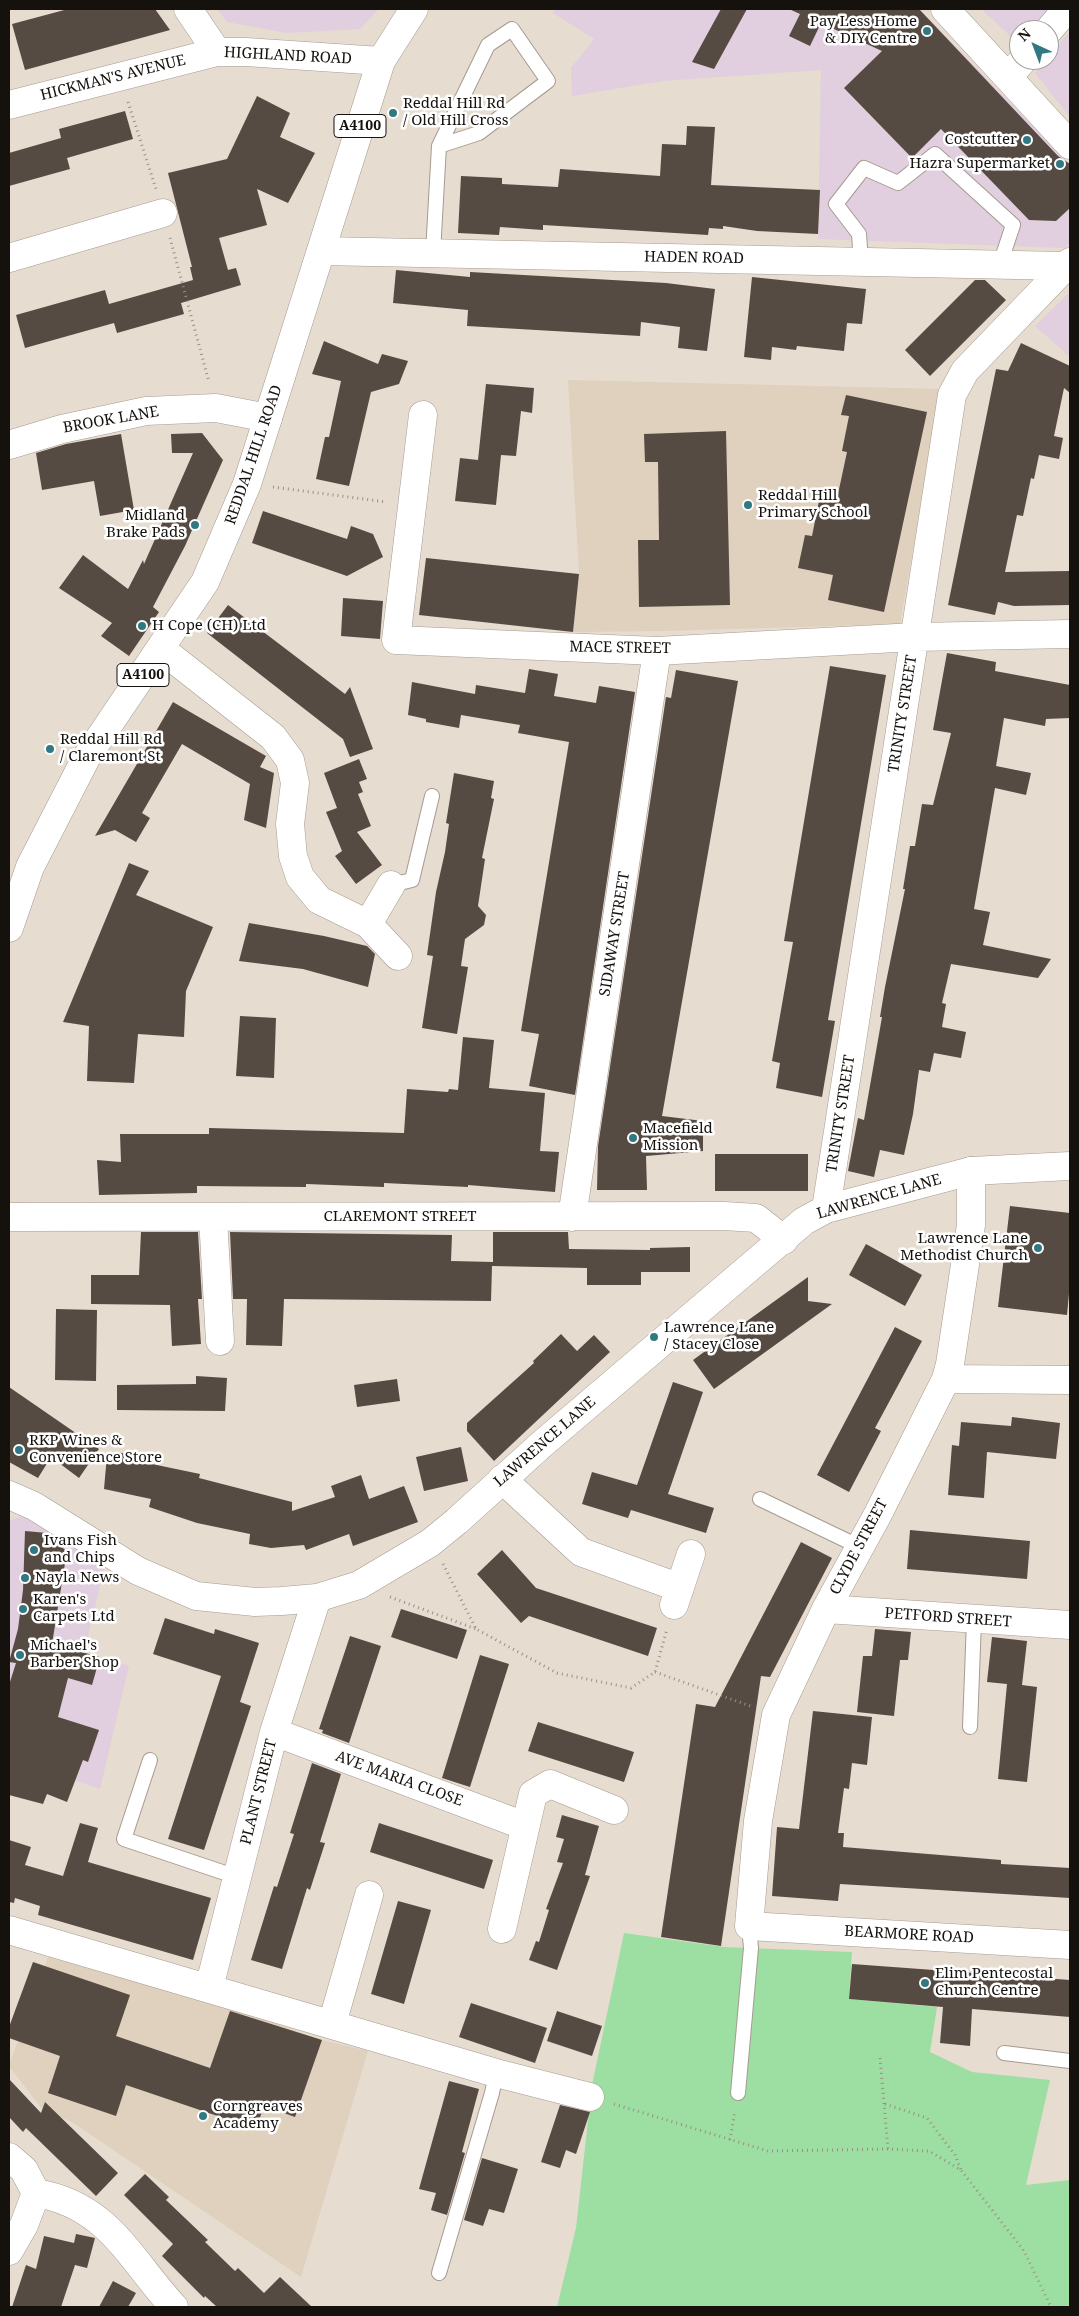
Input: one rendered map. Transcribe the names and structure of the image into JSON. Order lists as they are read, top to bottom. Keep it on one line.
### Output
{"streets":{"street":["HIGHLAND ROAD","HICKMAN'S AVENUE","A4100","HADEN ROAD","BROOK LANE","REDDAL HILL ROAD","MACE STREET","TRINITY STREET","SIDAWAY STREET","LAWRENCE LANE","CLAREMONT STREET","CLYDE STREET","PETFORD STREET","AVE MARIA CLOSE","PLANT STREET","BEARMORE ROAD"]},"crossings":[["HIGHLAND ROAD","HICKMAN'S AVENUE"],["HIGHLAND ROAD","REDDAL HILL ROAD"],["HADEN ROAD","REDDAL HILL ROAD"],["HADEN ROAD","TRINITY STREET"],["BROOK LANE","REDDAL HILL ROAD"],["MACE STREET","TRINITY STREET"],["MACE STREET","SIDAWAY STREET"],["TRINITY STREET","LAWRENCE LANE"],["SIDAWAY STREET","CLAREMONT STREET"],["LAWRENCE LANE","CLAREMONT STREET"],["LAWRENCE LANE","CLYDE STREET"],["LAWRENCE LANE","PLANT STREET"],["CLYDE STREET","PETFORD STREET"],["CLYDE STREET","BEARMORE ROAD"],["AVE MARIA CLOSE","PLANT STREET"]],"places":["Pay Less Home & DIY Centre","Reddal Hill Rd / Old Hill Cross","Costcutter","Hazra Supermarket","Reddal Hill Primary School","Midland Brake Pads","H Cope (CH) Ltd","Reddal Hill Rd / Claremont St","Macefield Mission","Lawrence Lane Methodist Church","Lawrence Lane / Stacey Close","RKP Wines & Convenience Store","Ivans Fish and Chips","Nayla News","Karen's Carpets Ltd","Michael's Barber Shop","Elim Pentecostal Church Centre","Corngreaves Academy"],"north":"top left"}
